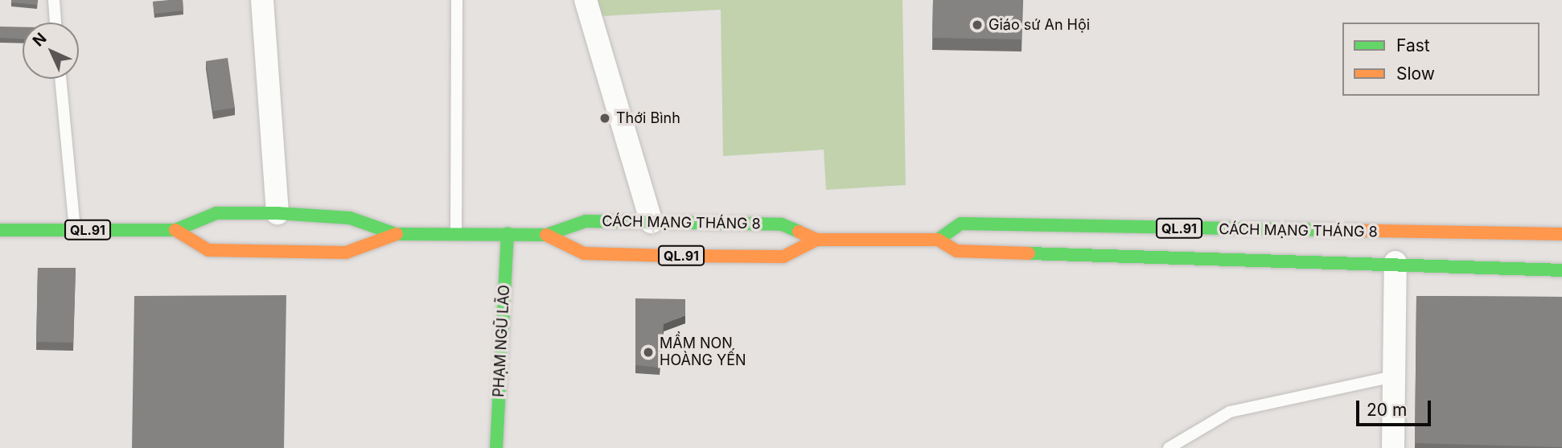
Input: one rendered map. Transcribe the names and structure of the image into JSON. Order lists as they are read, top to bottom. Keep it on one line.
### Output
{"streets":{"main road":["CÁCH MẠNG THÁNG 8","QL.91","PHẠM NGŨ LÃO"]},"crossings":[["CÁCH MẠNG THÁNG 8","PHẠM NGŨ LÃO"]],"places":["Giáo sứ An Hội","Thới Bình","MẦM NON HOÀNG YẾN"],"legend":["Fast","Slow"],"scale_bar":"20 m","north":"top left"}
